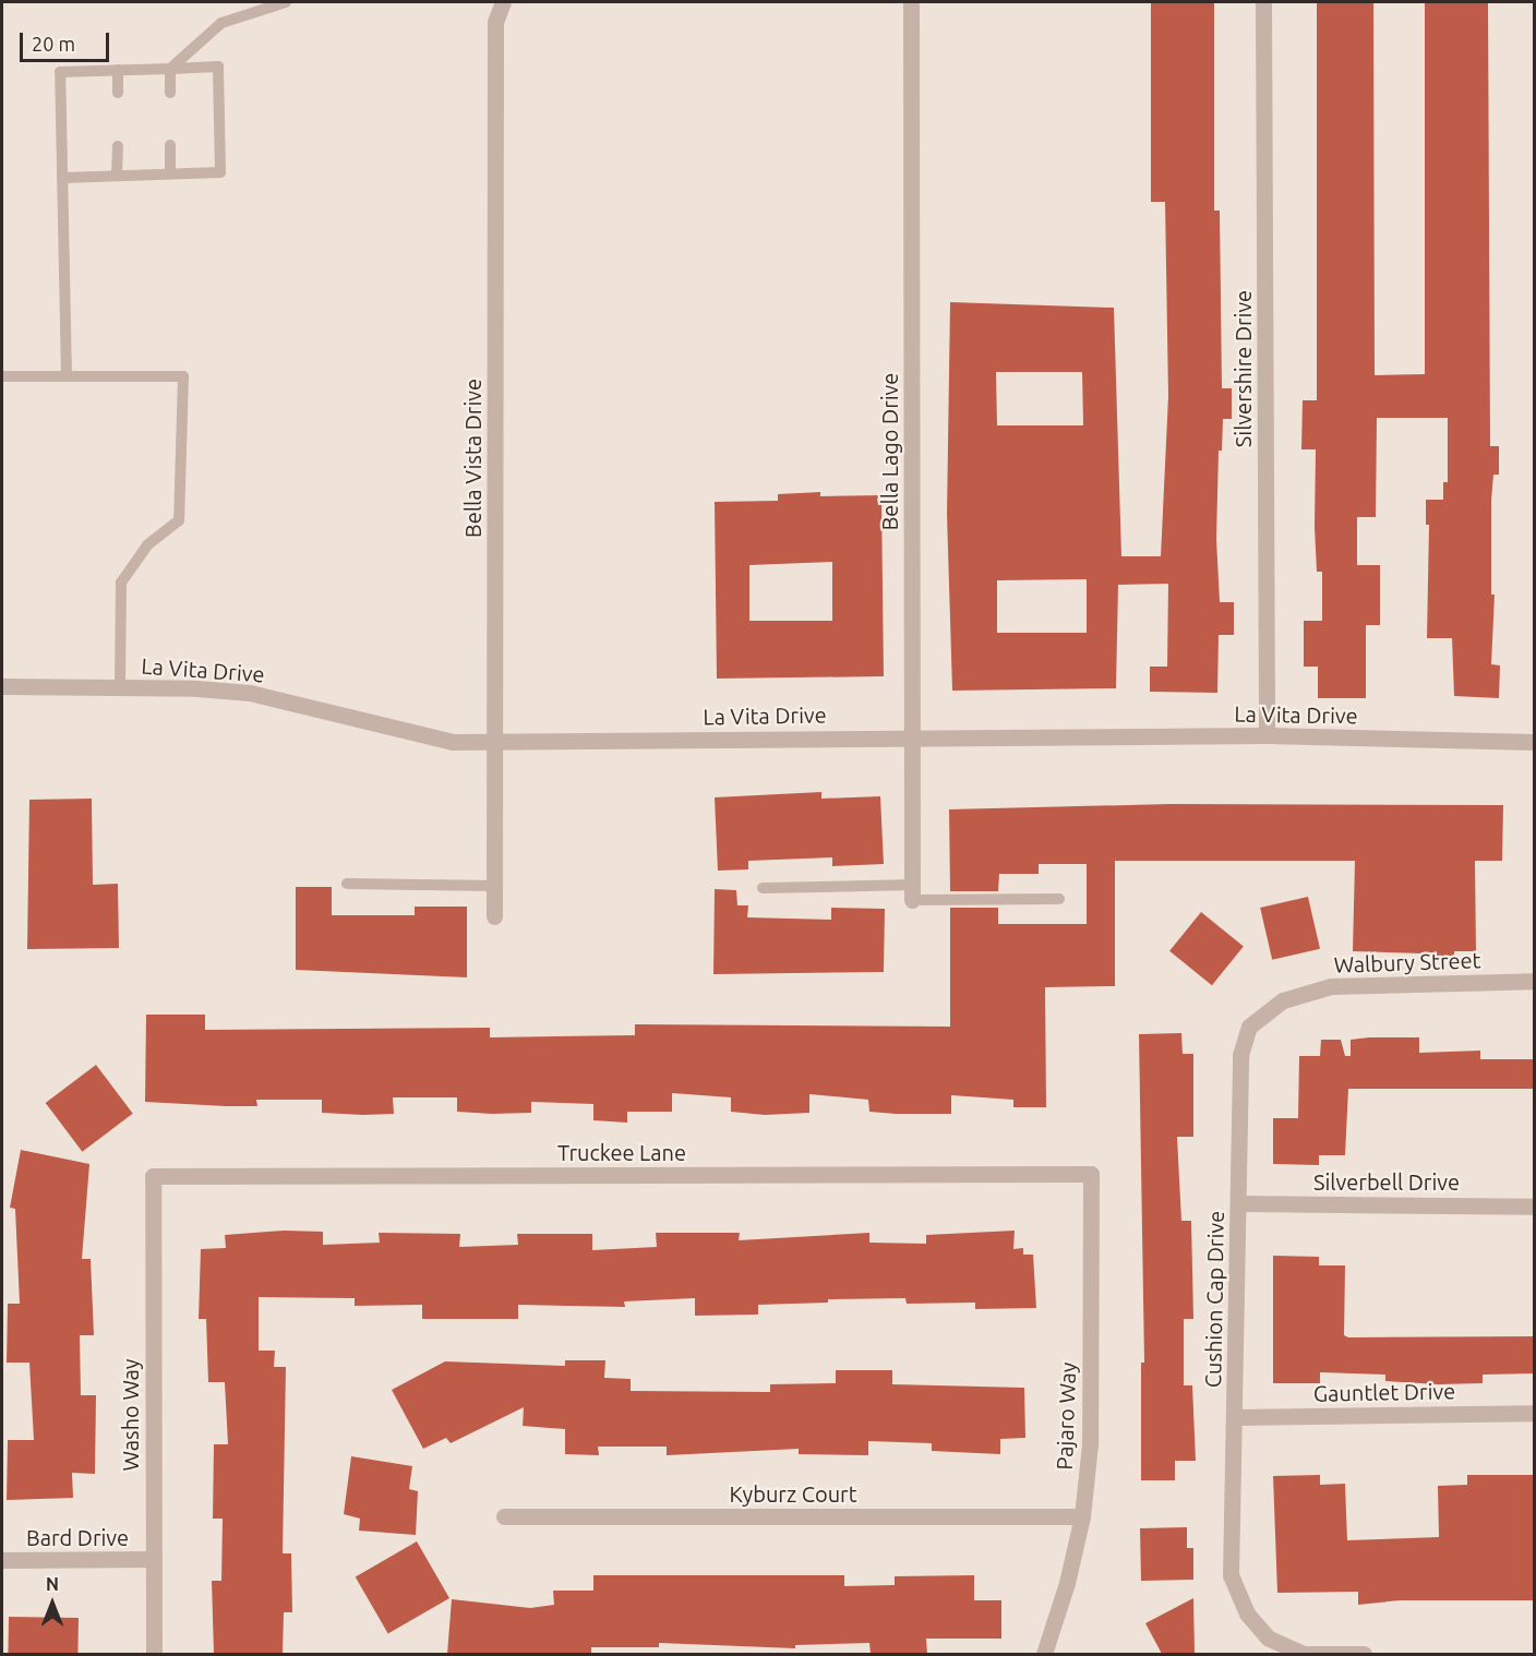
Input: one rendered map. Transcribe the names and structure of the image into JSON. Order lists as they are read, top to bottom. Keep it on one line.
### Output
{"streets":{"street":["Silvershire Drive","Bella Lago Drive","Bella Vista Drive","La Vita Drive","Walbury Street","Truckee Lane","Silverbell Drive","Cushion Cap Drive","Gauntlet Drive","Washo Way","Pajaro Way","Kyburz Court","Bard Drive"]},"crossings":[["Silvershire Drive","La Vita Drive"],["Bella Lago Drive","La Vita Drive"],["Bella Vista Drive","La Vita Drive"],["Walbury Street","Cushion Cap Drive"],["Truckee Lane","Washo Way"],["Truckee Lane","Pajaro Way"],["Silverbell Drive","Cushion Cap Drive"],["Cushion Cap Drive","Gauntlet Drive"],["Washo Way","Bard Drive"],["Pajaro Way","Kyburz Court"]],"scale_bar":"20 m","north":"top"}
